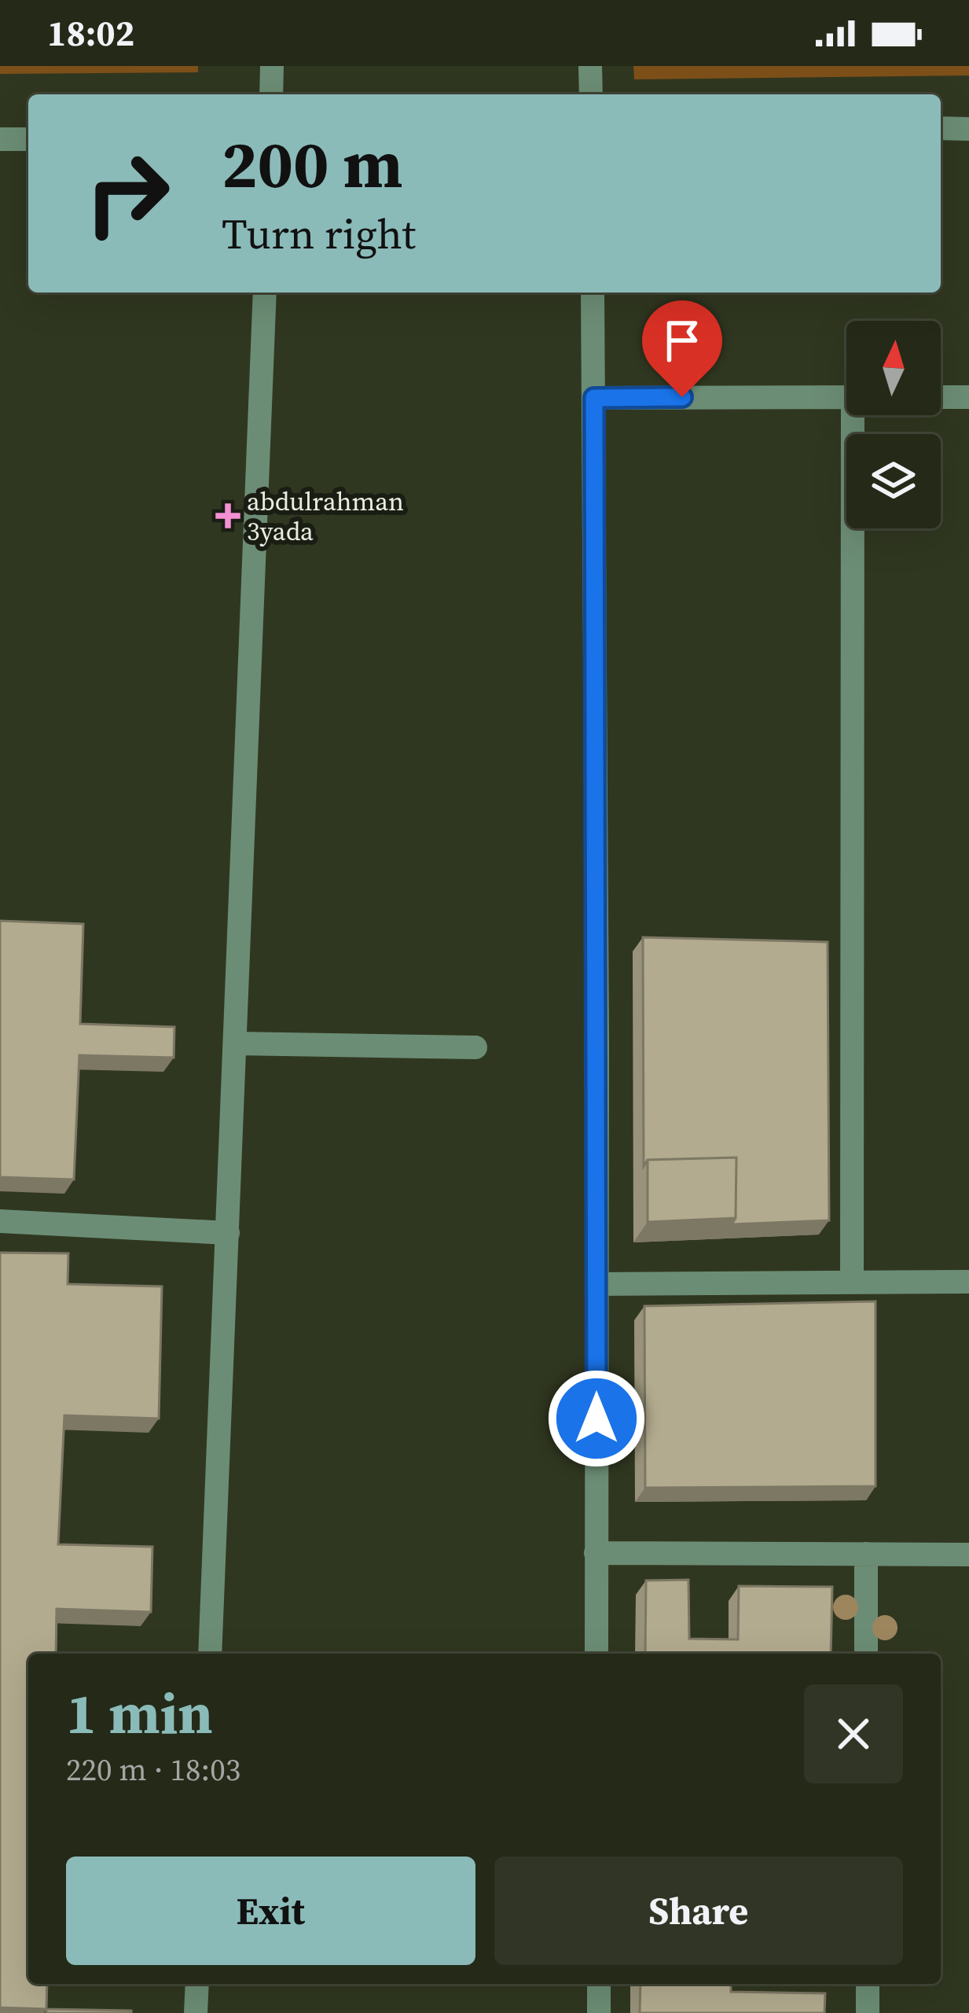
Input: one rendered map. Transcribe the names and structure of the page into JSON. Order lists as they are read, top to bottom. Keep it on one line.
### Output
{"places":{"health":["abdulrahman 3yada"]},"north":"top","page":{"status":"18:02","turn":["200 m","Turn right"],"heading":["1 min","220 m · 18:03"],"buttons":["Exit","Share"]}}
